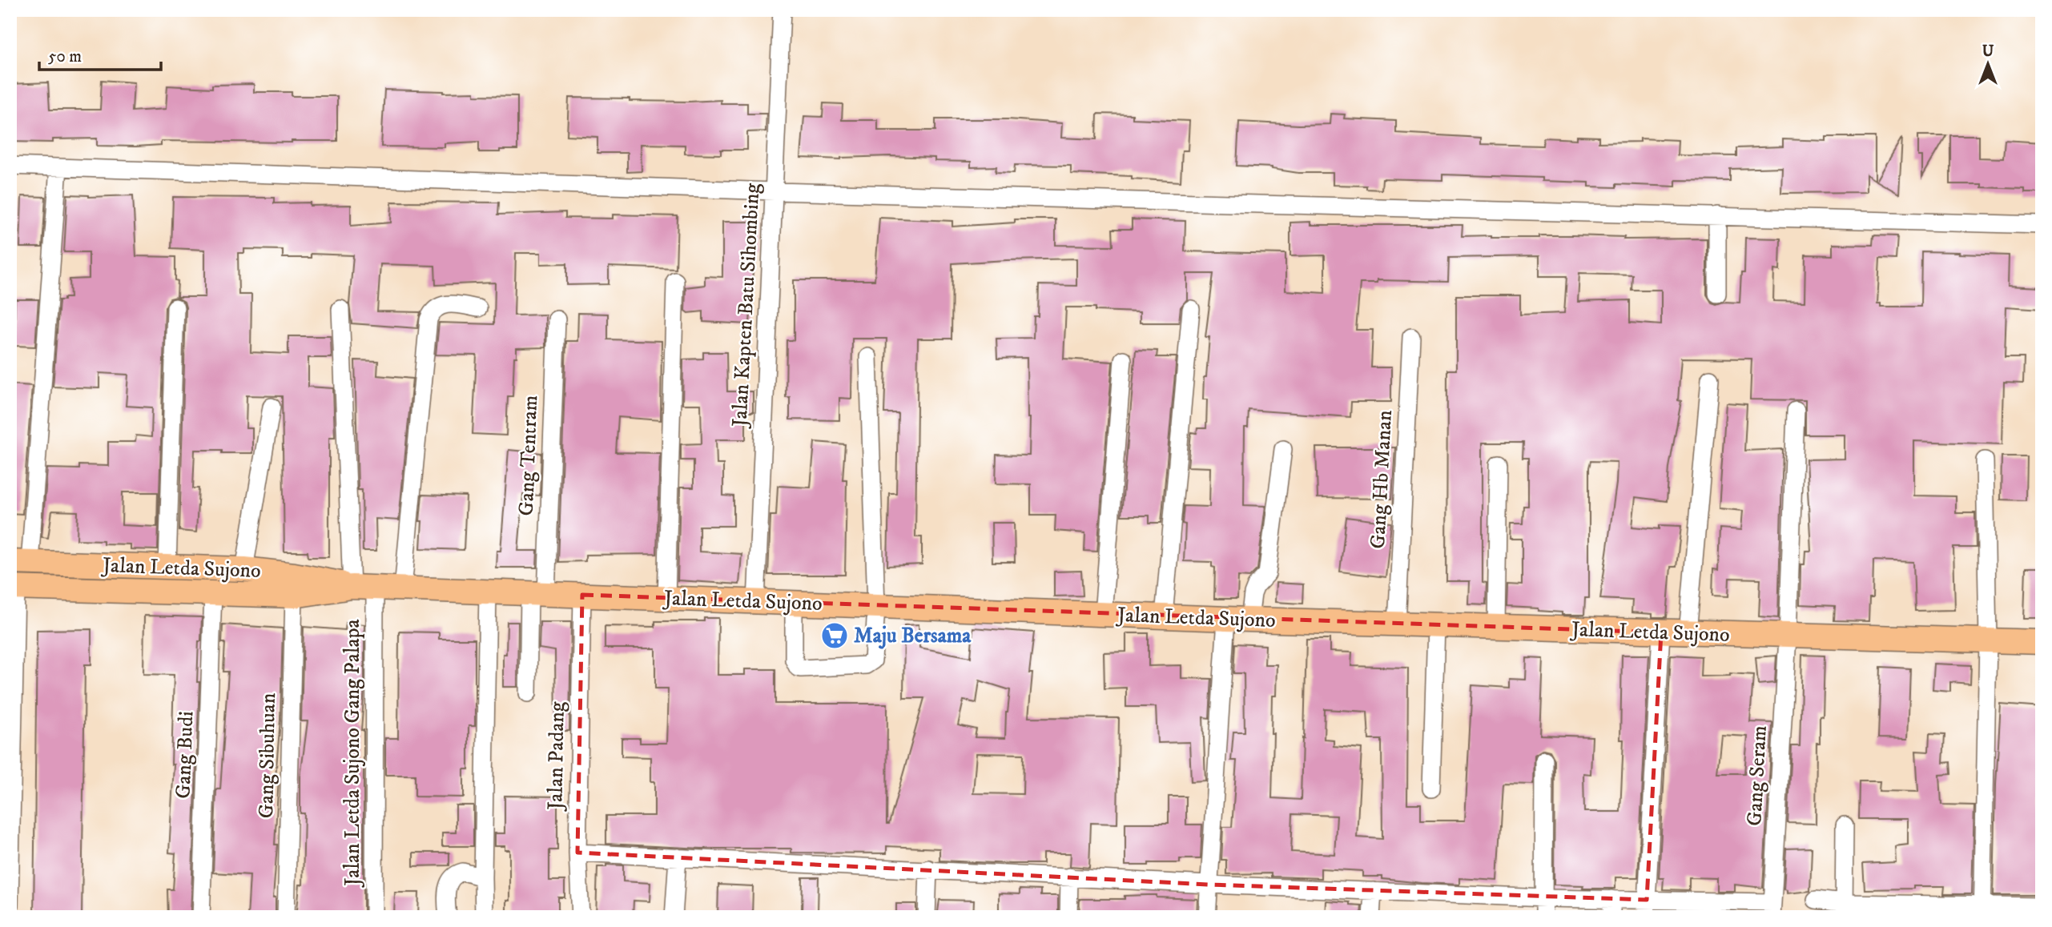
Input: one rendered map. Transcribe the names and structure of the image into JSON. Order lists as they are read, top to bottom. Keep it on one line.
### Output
{"streets":{"highway":["Jalan Letda Sujono"],"street":["Jalan Kapten Batu Sihombing","Gang Tentram","Gang Hb Manan","Jalan Letda Sujono Gang Palapa","Gang Budi","Gang Sibuhuan","Jalan Padang","Gang Seram"]},"crossings":[["Jalan Kapten Batu Sihombing","Jalan Letda Sujono"],["Gang Tentram","Jalan Letda Sujono"],["Gang Hb Manan","Jalan Letda Sujono"],["Jalan Letda Sujono","Jalan Letda Sujono Gang Palapa"],["Jalan Letda Sujono","Gang Budi"],["Jalan Letda Sujono","Gang Sibuhuan"],["Jalan Letda Sujono","Jalan Padang"],["Jalan Letda Sujono","Gang Seram"]],"places":{"supermarket":["Maju Bersama"]},"scale_bar":"50 m","north":"top"}
